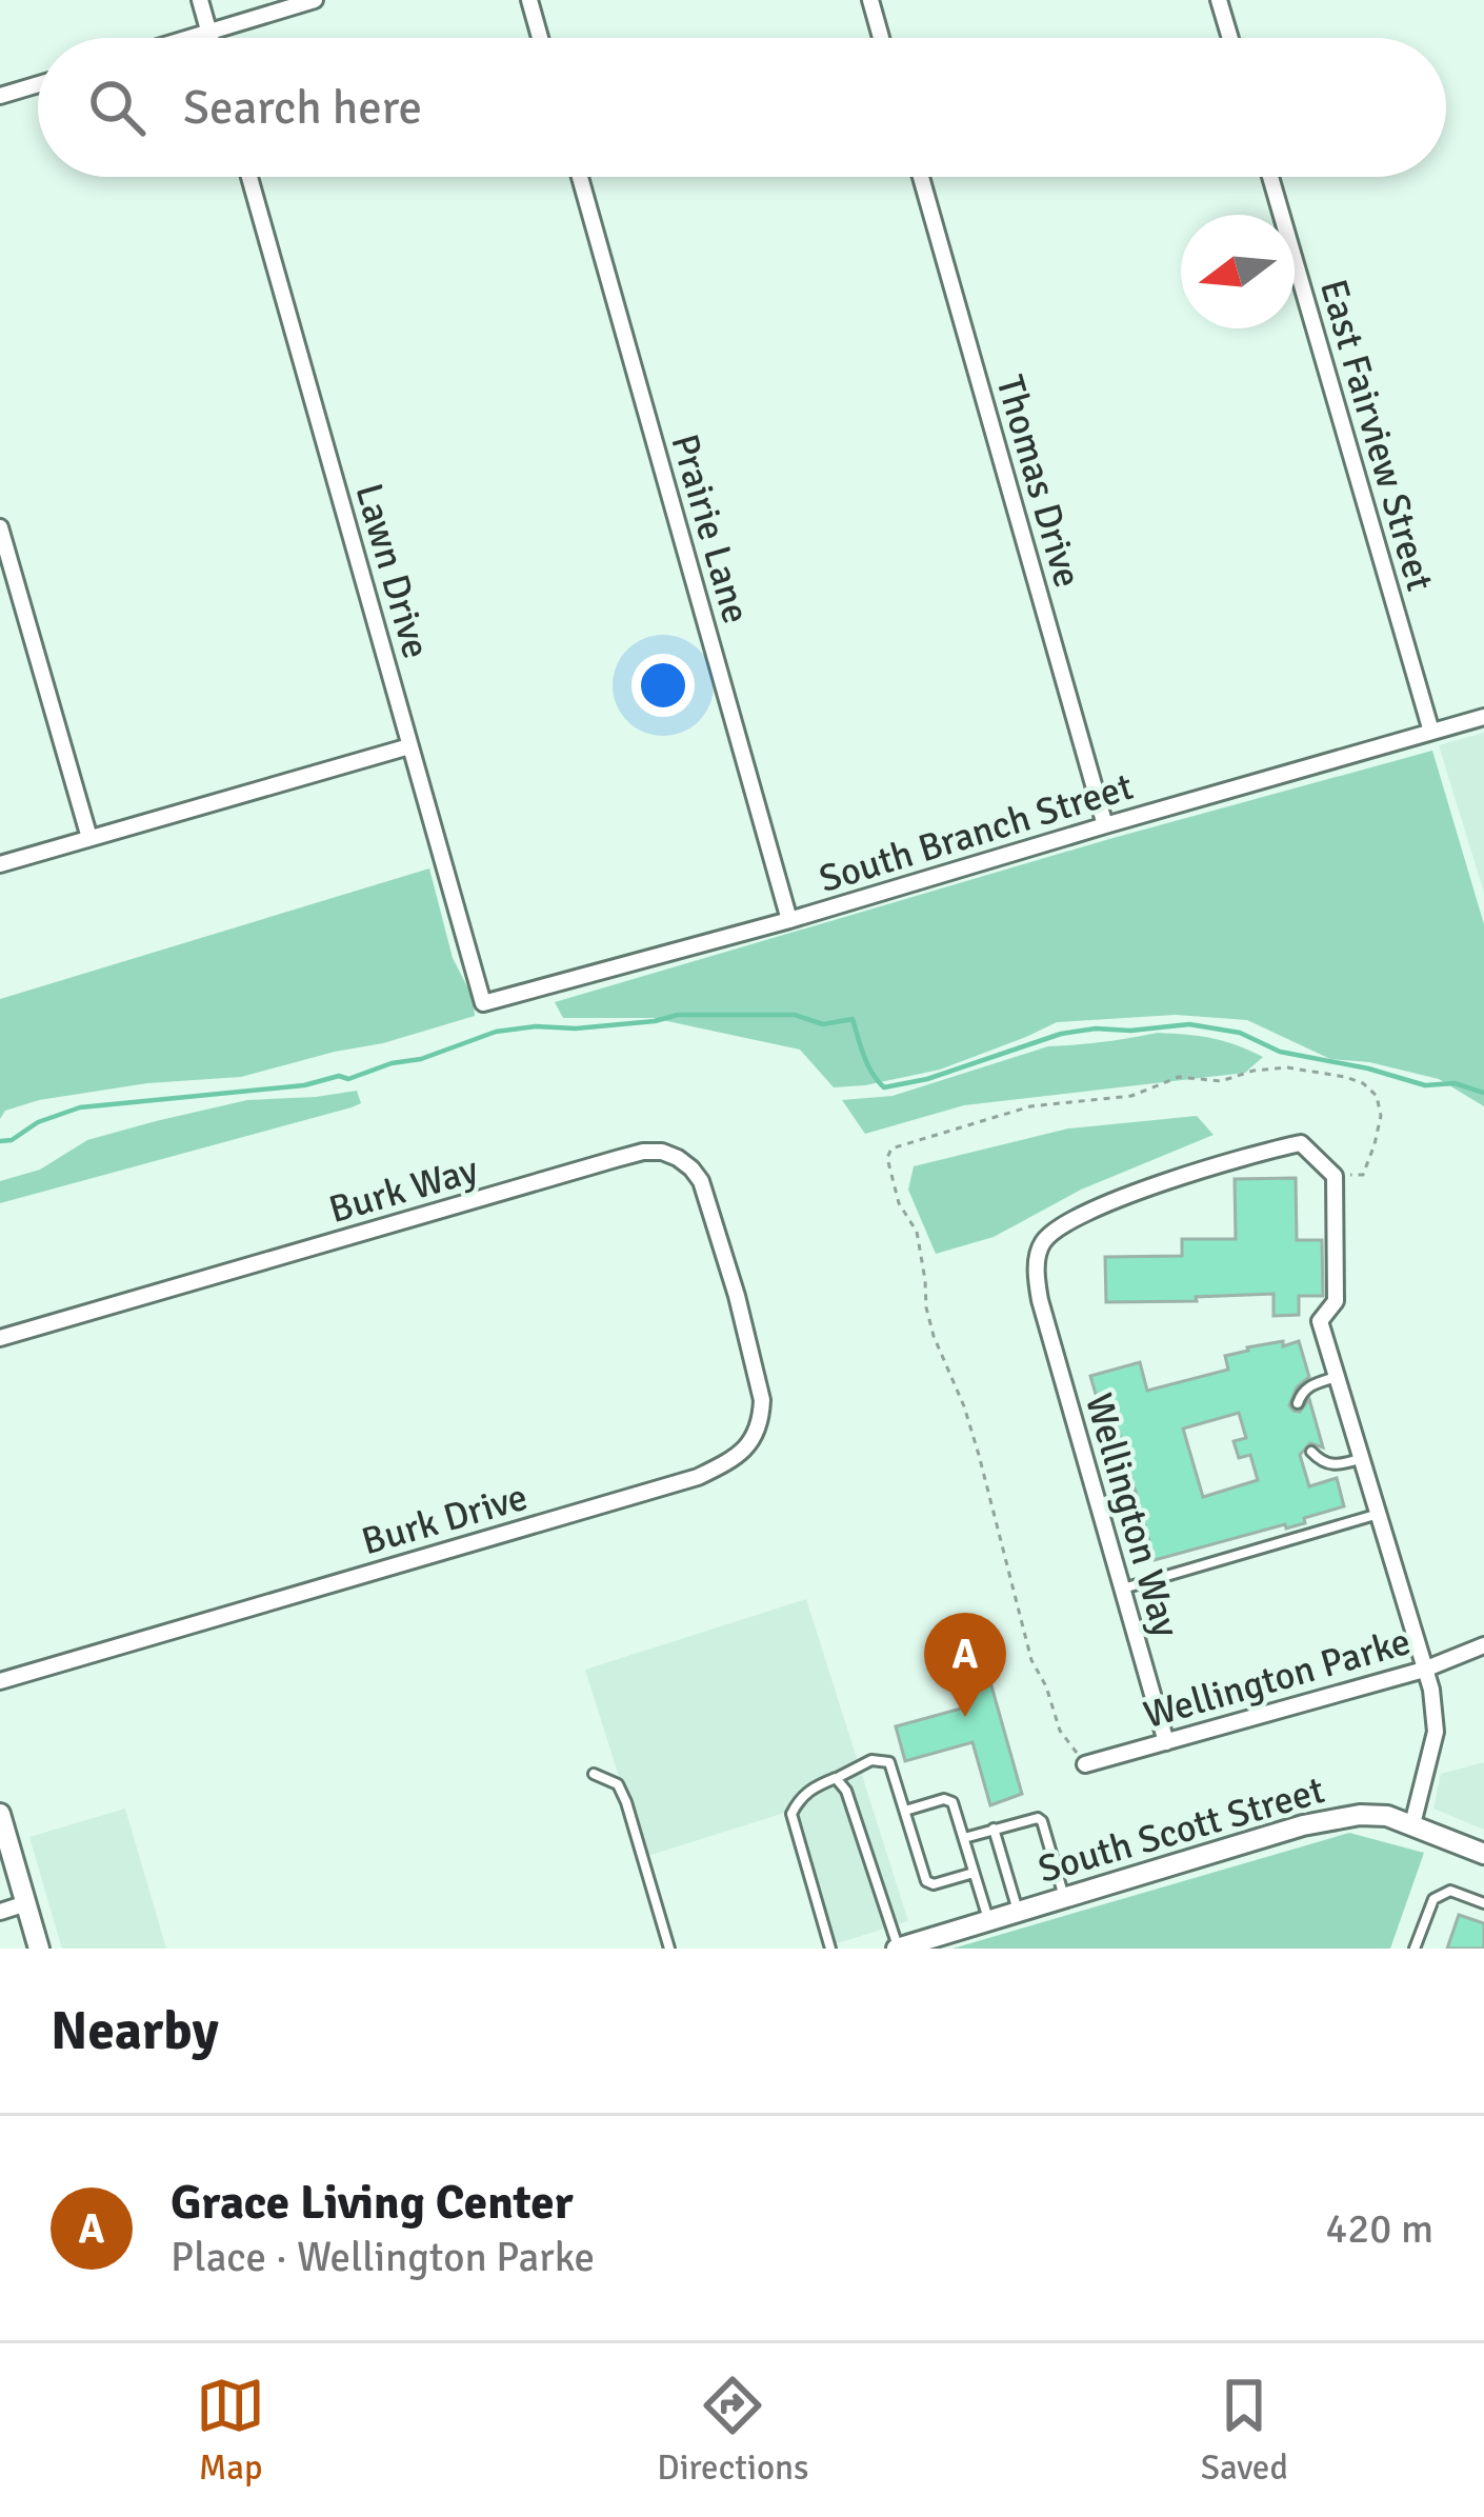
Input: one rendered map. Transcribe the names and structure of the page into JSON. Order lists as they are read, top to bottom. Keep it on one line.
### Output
{"streets":{"street":["East Fairview Street","Thomas Drive","Prairie Lane","Lawn Drive","South Branch Street","Burk Way","Wellington Way","Burk Drive","Wellington Parke","South Scott Street"]},"crossings":[["East Fairview Street","South Branch Street"],["Thomas Drive","South Branch Street"],["Prairie Lane","South Branch Street"],["Lawn Drive","South Branch Street"],["Burk Way","Burk Drive"],["Wellington Way","Wellington Parke"]],"north":"left","page":{"search":"Search here","pins":"A","heading":"Nearby","list":[{"mark":"A","name":"Grace Living Center","note":"Place · Wellington Parke","value":"420 m"}],"nav":["Map","Directions","Saved"]}}
